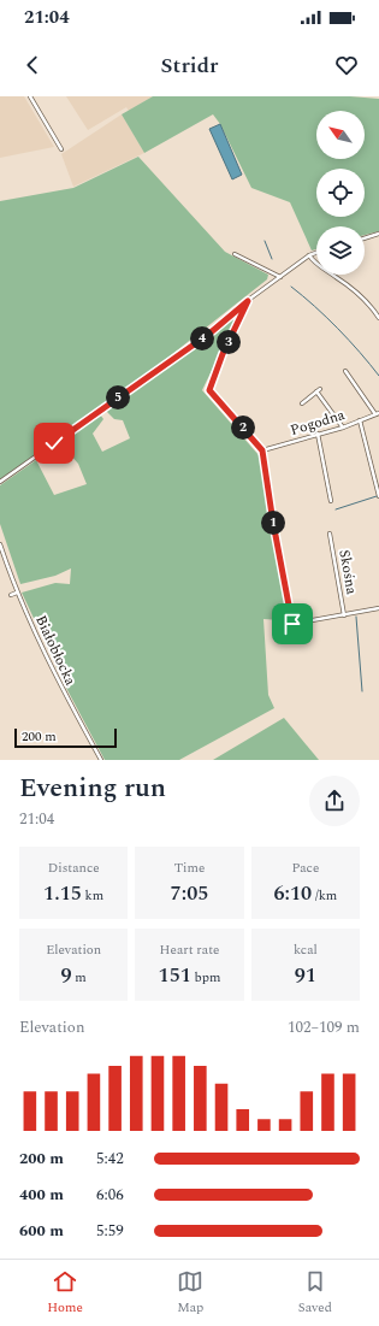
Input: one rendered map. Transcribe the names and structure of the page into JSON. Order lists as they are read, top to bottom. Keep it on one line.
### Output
{"streets":{"street":["Pogodna","Skośna","Białobłocka"]},"scale_bar":"200 m","north":"top left","page":{"status":"21:04","header":"Stridr","pins":["4","3","5","2","1"],"scale":"200 m","heading":["Evening run","21:04"],"stats":[["Distance","1.15 km"],["Time","7:05"],["Pace","6:10 /km"],["Elevation","9 m"],["Heart rate","151 bpm"],["kcal","91"]],"chart":["Elevation","102–109 m"],"list":[{"name":"200 m","note":"5:42"},{"name":"400 m","note":"6:06"},{"name":"600 m","note":"5:59"}],"tabs":["Home","Map","Saved"]}}
